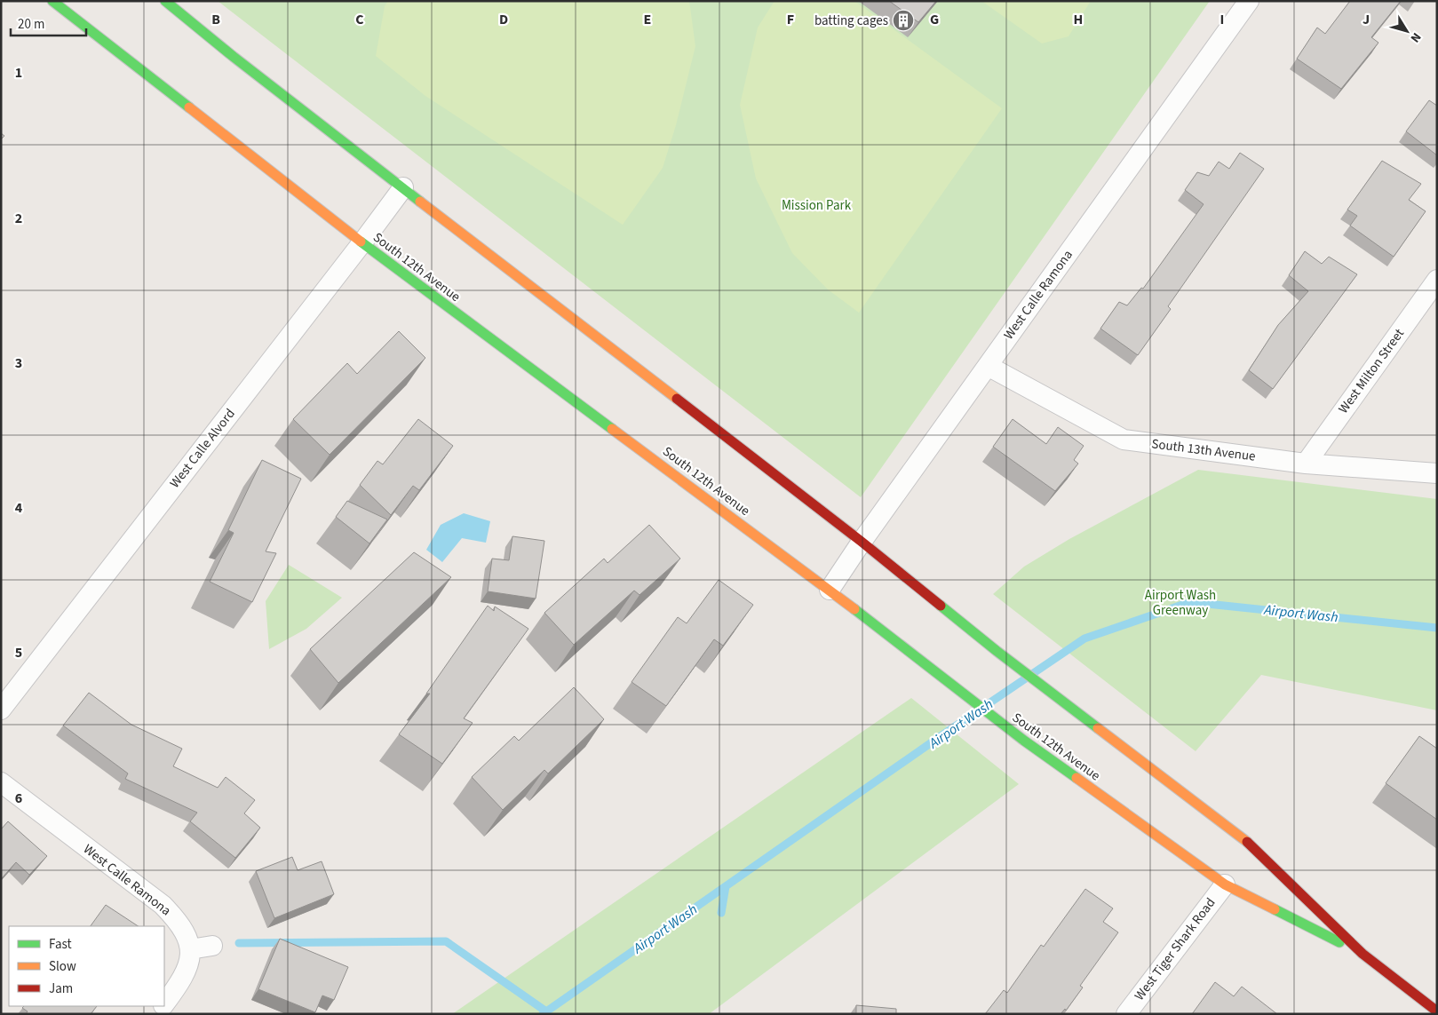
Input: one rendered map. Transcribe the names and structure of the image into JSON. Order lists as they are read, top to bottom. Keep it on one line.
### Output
{"streets":{"main road":["South 12th Avenue"],"street":["West Calle Ramona","West Milton Street","West Calle Alvord","South 13th Avenue","West Tiger Shark Road"]},"crossings":[["South 12th Avenue","West Calle Ramona"],["South 12th Avenue","West Calle Alvord"],["South 12th Avenue","West Tiger Shark Road"],["West Calle Ramona","South 13th Avenue"],["West Milton Street","South 13th Avenue"]],"water":["Airport Wash"],"parks":["Mission Park","Airport Wash Greenway"],"places":{"building":["batting cages"]},"legend":["Fast","Slow","Jam"],"scale_bar":"20 m","north":"bottom right","grid":{"columns":["B","C","D","E","F","G","H","I","J"],"rows":["1","2","3","4","5","6"]}}
